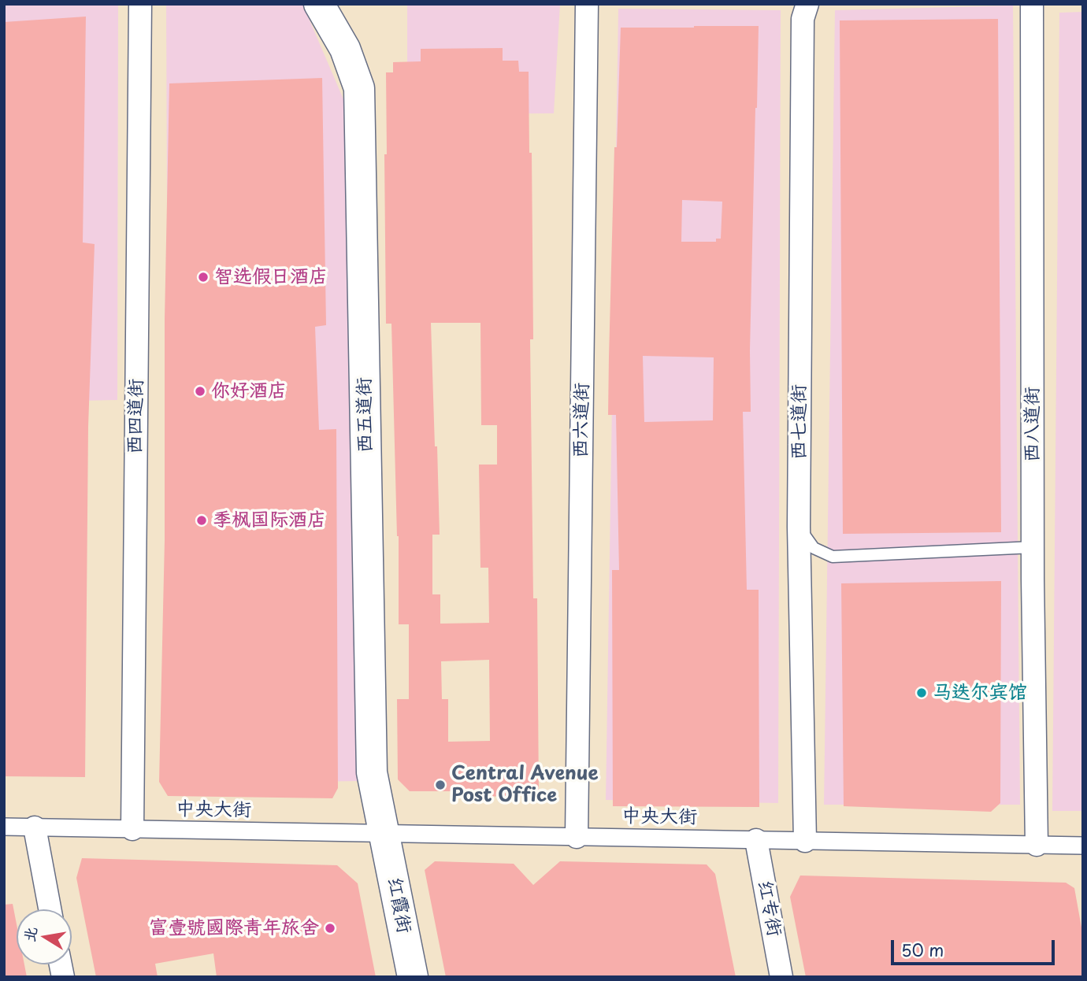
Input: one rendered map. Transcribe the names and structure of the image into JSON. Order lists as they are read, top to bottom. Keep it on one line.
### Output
{"streets":{"main road":["西五道街","红霞街"],"street":["西四道街","西六道街","西七道街","西八道街","中央大街","红专街"]},"crossings":[["西五道街","中央大街"],["西五道街","红霞街"],["西四道街","中央大街"],["西六道街","中央大街"],["西七道街","中央大街"],["西八道街","中央大街"],["中央大街","红霞街"],["中央大街","红专街"]],"places":["智选假日酒店","你好酒店","季枫国际酒店","马迭尔宾馆","Central Avenue Post Office","富壹號國際青年旅舍"],"scale_bar":"50 m","north":"left"}
